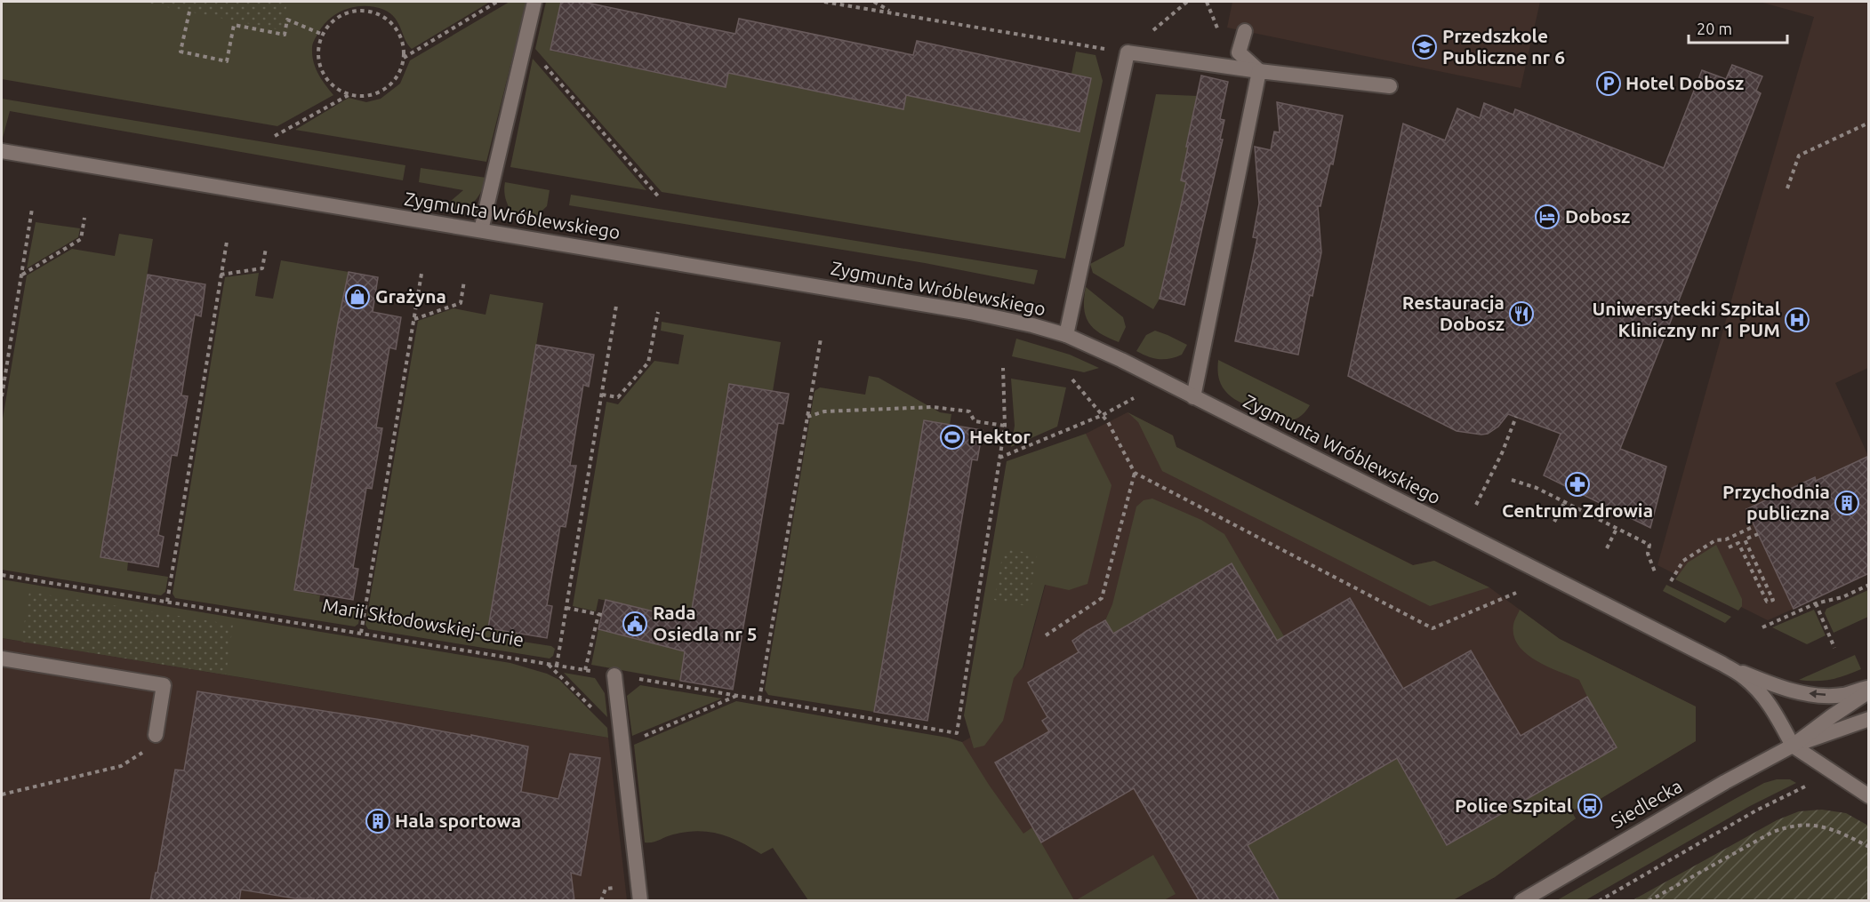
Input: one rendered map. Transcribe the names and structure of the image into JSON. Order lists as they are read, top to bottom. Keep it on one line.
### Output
{"streets":{"street":["Zygmunta Wróblewskiego","Siedlecka"],"path":["Marii Skłodowskiej-Curie"]},"crossings":[["Zygmunta Wróblewskiego","Siedlecka"]],"places":{"school or university":["Przedszkole Publiczne nr 6"],"parking":["Hotel Dobosz"],"hotel":["Dobosz"],"shop":["Grażyna"],"restaurant":["Restauracja Dobosz"],"hospital":["Uniwersytecki Szpital Kliniczny nr 1 PUM"],"sports":["Hektor"],"pharmacy":["Centrum Zdrowia"],"building":["Przychodnia publiczna","Hala sportowa"],"public building":["Rada Osiedla nr 5"],"bus stop":["Police Szpital"]},"scale_bar":"20 m"}
